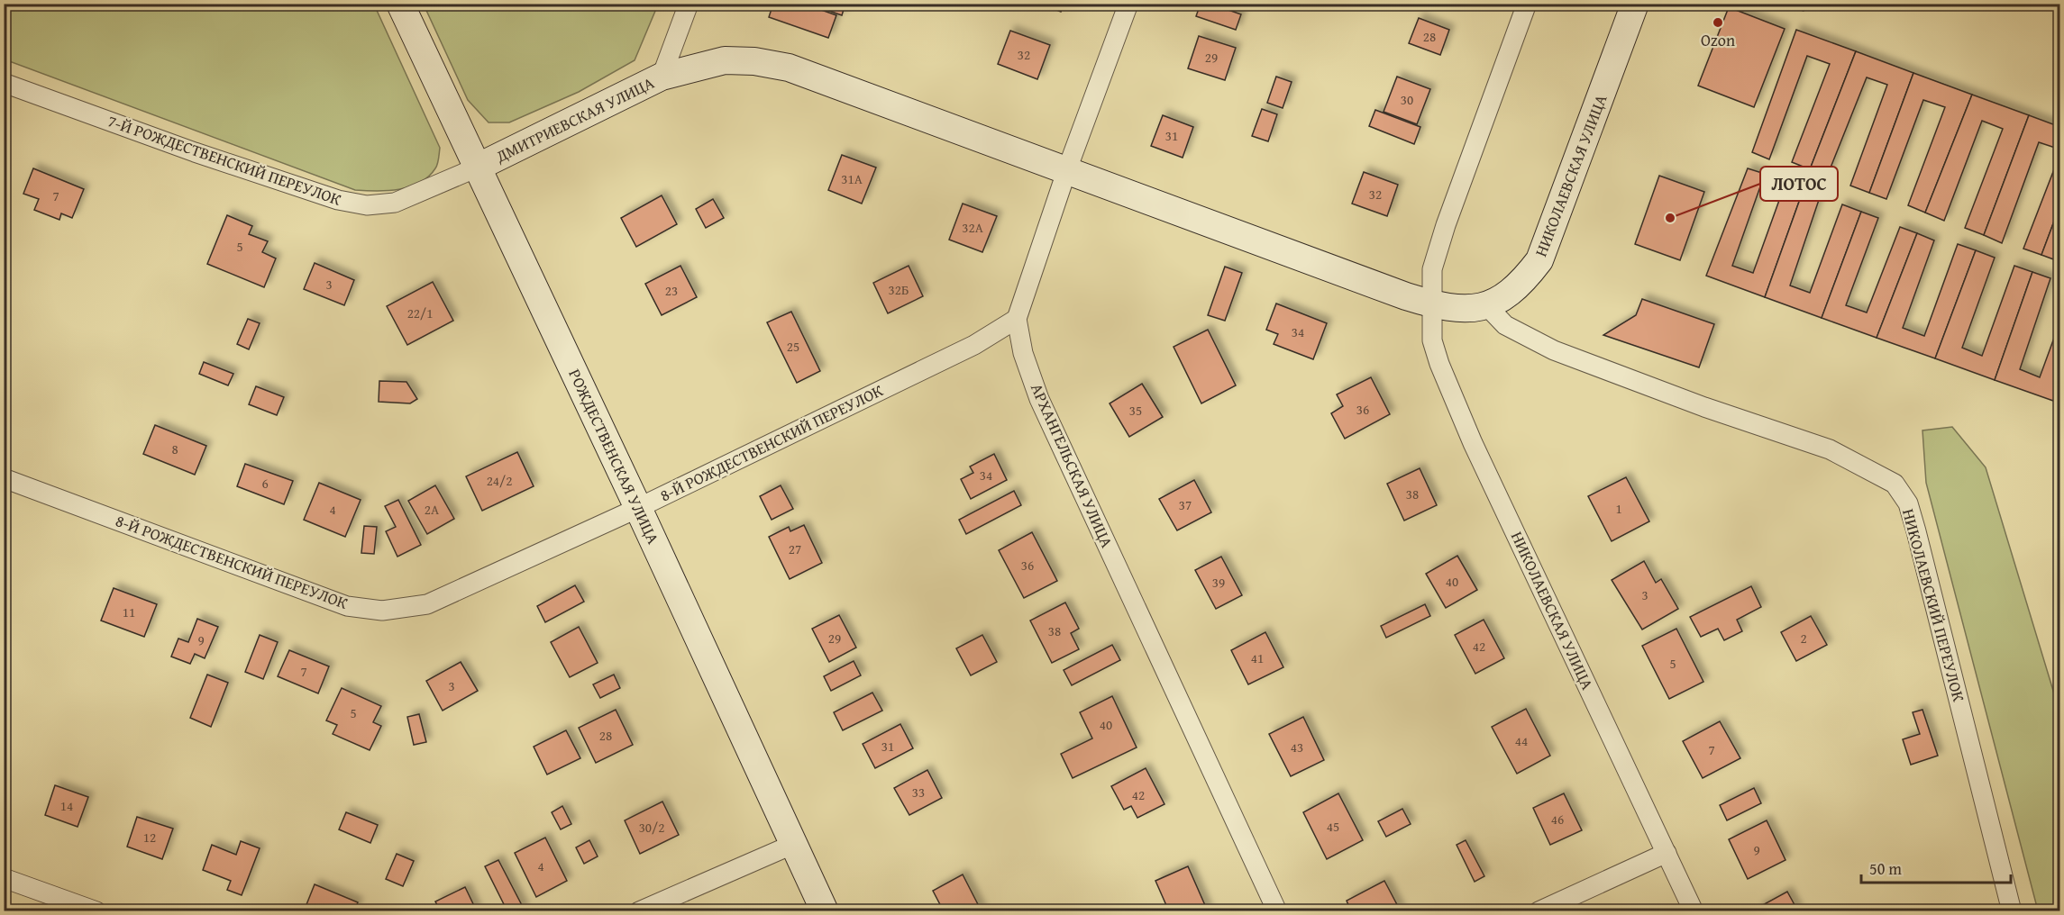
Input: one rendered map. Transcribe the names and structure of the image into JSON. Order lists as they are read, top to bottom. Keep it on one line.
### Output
{"streets":{"main road":["ДМИТРИЕВСКАЯ УЛИЦА","НИКОЛАЕВСКАЯ УЛИЦА","РОЖДЕСТВЕНСКАЯ УЛИЦА"],"street":["7-Й РОЖДЕСТВЕНСКИЙ ПЕРЕУЛОК","8-Й РОЖДЕСТВЕНСКИЙ ПЕРЕУЛОК","АРХАНГЕЛЬСКАЯ УЛИЦА","НИКОЛАЕВСКИЙ ПЕРЕУЛОК"]},"crossings":[["ДМИТРИЕВСКАЯ УЛИЦА","7-Й РОЖДЕСТВЕНСКИЙ ПЕРЕУЛОК"],["ДМИТРИЕВСКАЯ УЛИЦА","РОЖДЕСТВЕНСКАЯ УЛИЦА"],["7-Й РОЖДЕСТВЕНСКИЙ ПЕРЕУЛОК","РОЖДЕСТВЕНСКАЯ УЛИЦА"],["НИКОЛАЕВСКАЯ УЛИЦА","НИКОЛАЕВСКИЙ ПЕРЕУЛОК"],["8-Й РОЖДЕСТВЕНСКИЙ ПЕРЕУЛОК","РОЖДЕСТВЕНСКАЯ УЛИЦА"],["8-Й РОЖДЕСТВЕНСКИЙ ПЕРЕУЛОК","АРХАНГЕЛЬСКАЯ УЛИЦА"]],"places":["Ozon","ЛОТОС"],"house_numbers":["28","32","29","30","31","31А","32","7","32А","5","3","32Б","23","22/1","34","25","36","35","8","34","24/2","6","38","37","1","4","2А","27","36","40","39","3","11","38","29","2","9","42","41","5","7","3","5","40","28","44","31","43","7","33","42","14","46","45","30/2","12","9","4"],"scale_bar":"50 m"}
